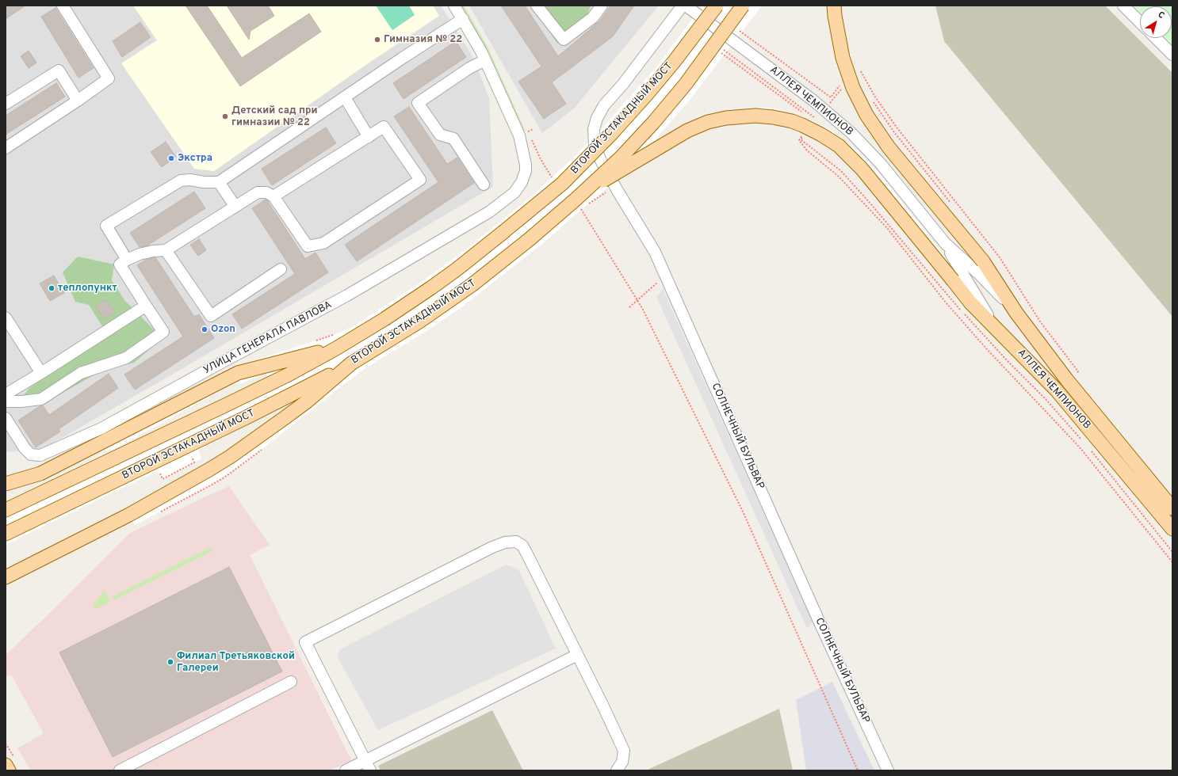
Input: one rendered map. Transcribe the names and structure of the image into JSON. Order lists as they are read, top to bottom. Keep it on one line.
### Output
{"streets":{"main road":["АЛЛЕЯ ЧЕМПИОНОВ","ВТОРОЙ ЭСТАКАДНЫЙ МОСТ"],"street":["УЛИЦА ГЕНЕРАЛА ПАВЛОВА","СОЛНЕЧНЫЙ БУЛЬВАР"]},"places":["Гимназия № 22","Детский сад при гимназии № 22","Экстра","теплопункт","Ozon","Филиал Третьяковской Галереи"],"north":"top right"}
